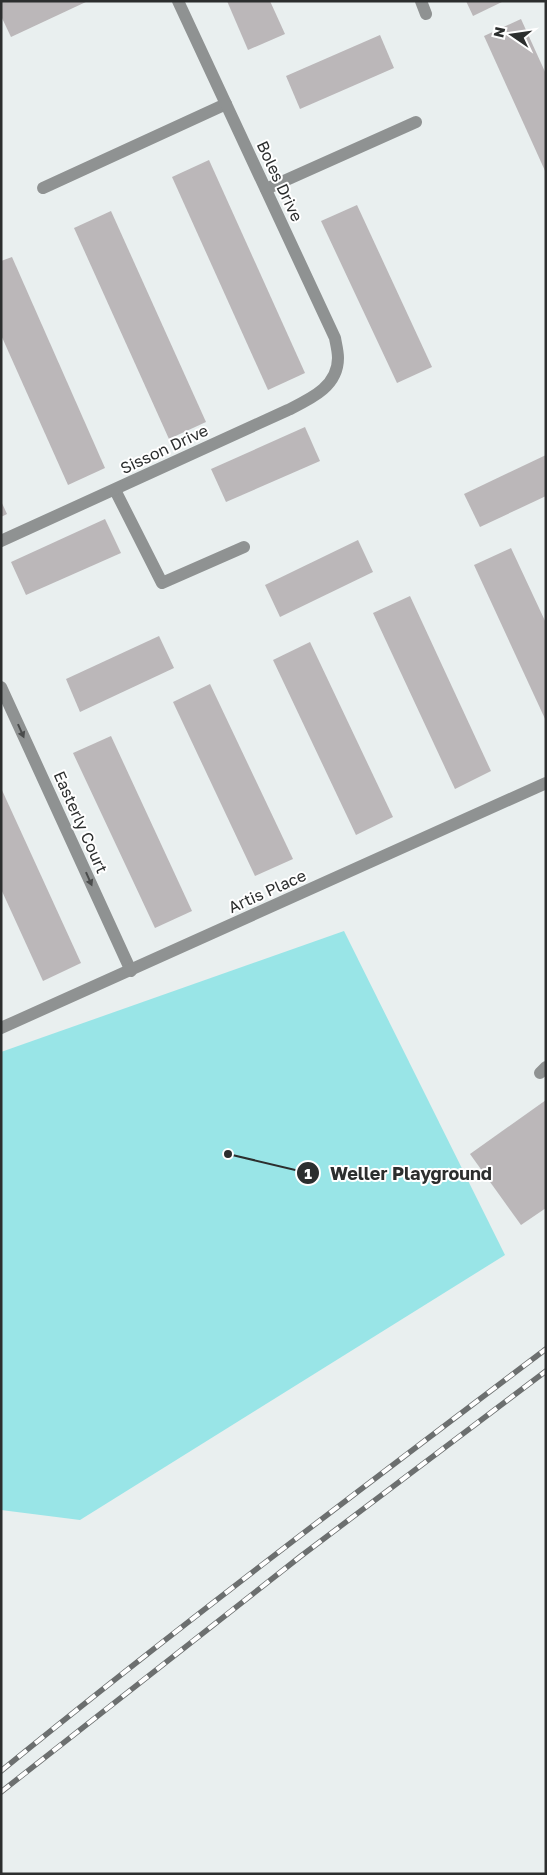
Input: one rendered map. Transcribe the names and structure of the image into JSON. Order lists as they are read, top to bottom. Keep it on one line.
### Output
{"streets":{"street":["Boles Drive","Sisson Drive","Easterly Court","Artis Place"]},"crossings":[["Boles Drive","Sisson Drive"],["Easterly Court","Artis Place"]],"one_way":["Easterly Court"],"places":["Weller Playground"],"north":"left"}
